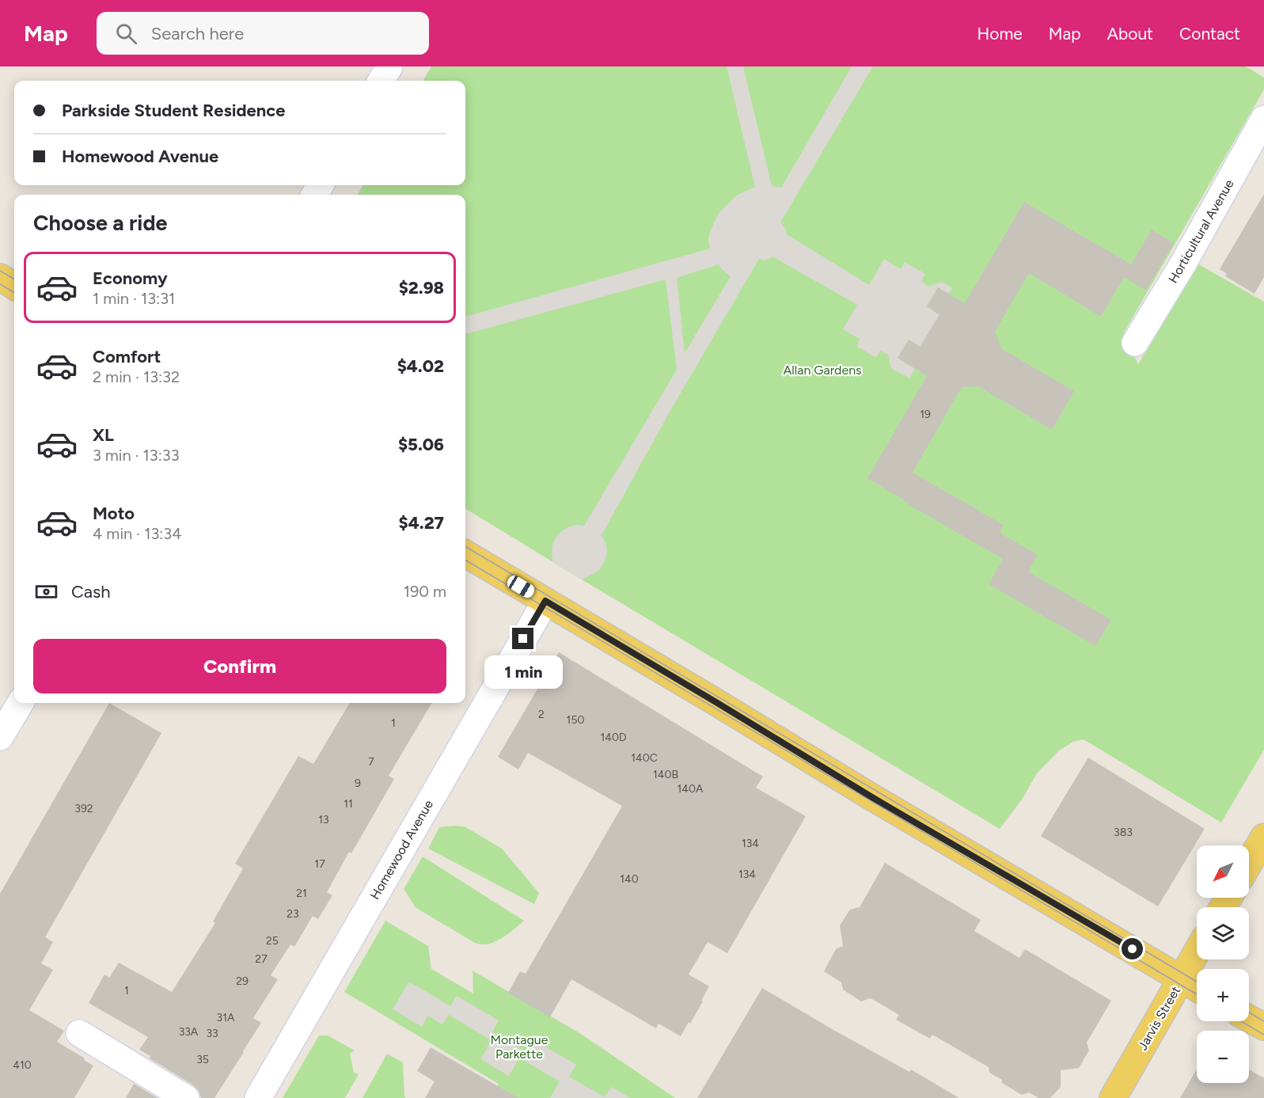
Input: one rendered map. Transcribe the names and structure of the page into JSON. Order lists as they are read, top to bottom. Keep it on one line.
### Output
{"streets":{"main road":["Jarvis Street"],"street":["Horticultural Avenue","Homewood Avenue"]},"parks":["Allan Gardens","Montague Parkette"],"house_numbers":["19","2","150","1","140D","140C","7","140B","9","140A","11","392","13","383","134","17","134","140","21","23","25","27","29","1","31A","33A","33","35","410"],"north":"bottom left","page":{"header":"Map","search":"Search here","nav":["Home","Map","About","Contact"],"banner":["Parkside Student Residence","Homewood Avenue"],"heading":"Choose a ride","list":[{"name":"Economy","note":"1 min · 13:31","value":"$2.98"},{"name":"Comfort","note":"2 min · 13:32","value":"$4.02"},{"name":"XL","note":"3 min · 13:33","value":"$5.06"},{"name":"Moto","note":"4 min · 13:34","value":"$4.27"}],"pay":["Cash","190 m"],"buttons":"Confirm","bubble":"1 min","map_buttons":["+","−"]}}
